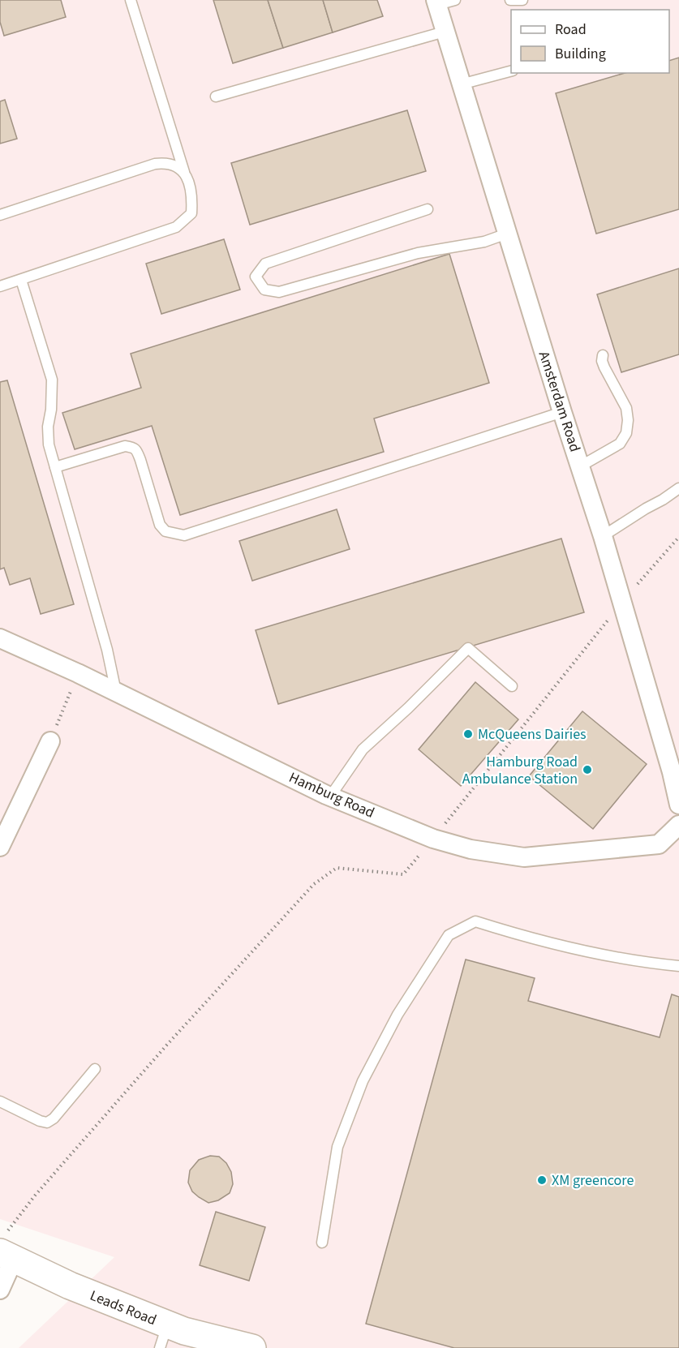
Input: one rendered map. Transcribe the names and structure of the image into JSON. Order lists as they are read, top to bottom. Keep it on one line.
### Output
{"streets":{"main road":["Leads Road"],"street":["Amsterdam Road","Hamburg Road"]},"places":["McQueens Dairies","Hamburg Road Ambulance Station","XM greencore"],"legend":["Road","Building"]}
